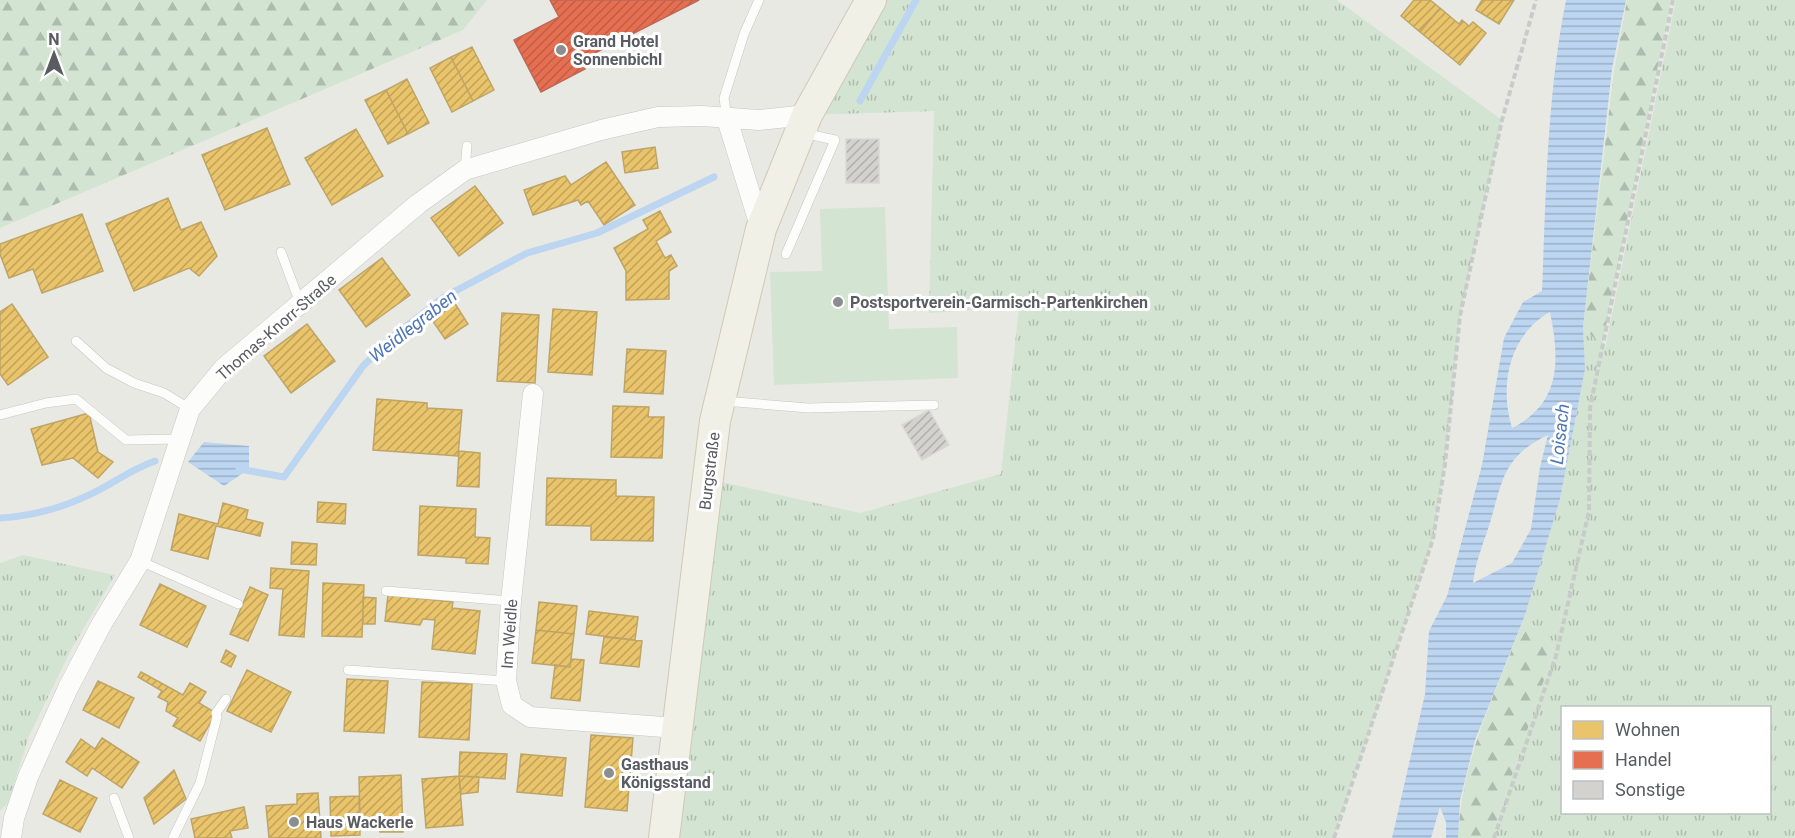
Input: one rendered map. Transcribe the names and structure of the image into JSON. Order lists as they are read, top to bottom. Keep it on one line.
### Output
{"streets":{"main road":["Burgstraße"],"street":["Thomas-Knorr-Straße","Im Weidle"]},"crossings":[["Thomas-Knorr-Straße","Burgstraße"],["Burgstraße","Im Weidle"]],"water":["Weidlegraben","Loisach"],"places":["Grand Hotel Sonnenbichl","Postsportverein-Garmisch-Partenkirchen","Gasthaus Königsstand","Haus Wackerle"],"legend":["Wohnen","Handel","Sonstige"],"north":"top"}
